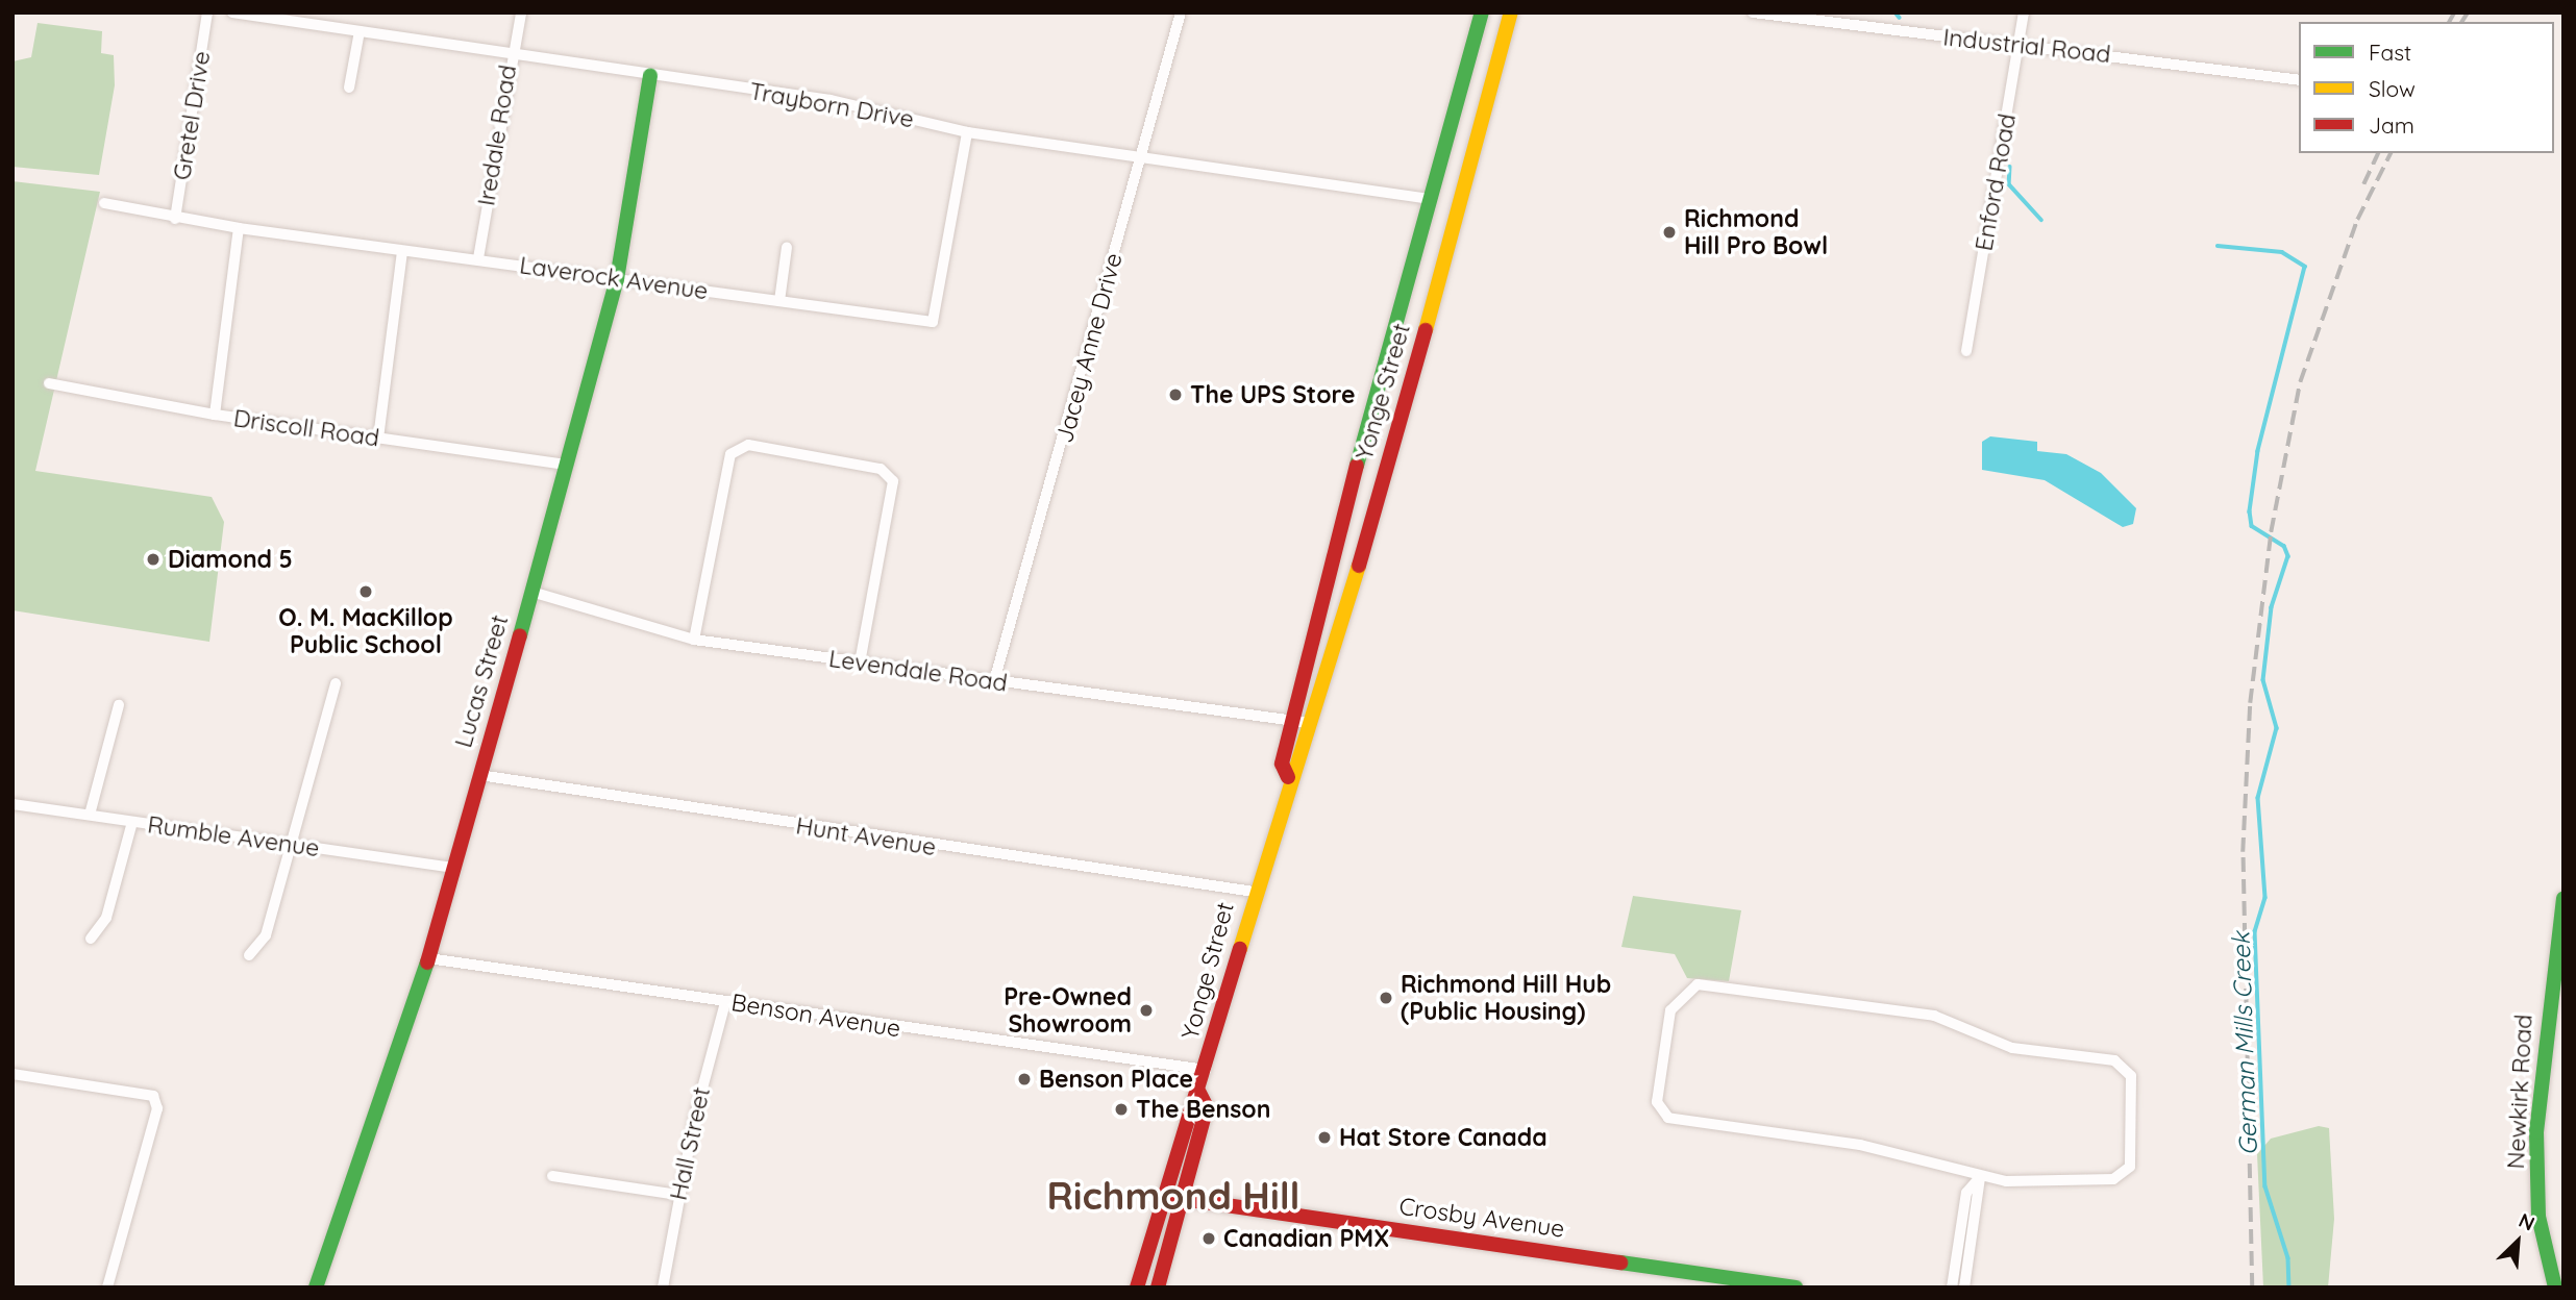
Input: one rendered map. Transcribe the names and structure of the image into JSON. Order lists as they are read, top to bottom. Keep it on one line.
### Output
{"streets":{"main road":["Yonge Street","Lucas Street","Newkirk Road","Crosby Avenue"],"street":["Industrial Road","Trayborn Drive","Gretel Drive","Iredale Road","Enford Road","Laverock Avenue","Jacey Anne Drive","Driscoll Road","Levendale Road","Rumble Avenue","Hunt Avenue","Benson Avenue","Hall Street"]},"crossings":[["Industrial Road","Enford Road"],["Trayborn Drive","Iredale Road"],["Trayborn Drive","Laverock Avenue"],["Trayborn Drive","Jacey Anne Drive"],["Trayborn Drive","Yonge Street"],["Trayborn Drive","Lucas Street"],["Gretel Drive","Laverock Avenue"],["Iredale Road","Laverock Avenue"],["Laverock Avenue","Lucas Street"],["Jacey Anne Drive","Levendale Road"],["Yonge Street","Levendale Road"],["Yonge Street","Hunt Avenue"],["Yonge Street","Benson Avenue"],["Yonge Street","Crosby Avenue"],["Driscoll Road","Lucas Street"],["Levendale Road","Lucas Street"],["Lucas Street","Rumble Avenue"],["Lucas Street","Hunt Avenue"],["Lucas Street","Benson Avenue"],["Benson Avenue","Hall Street"]],"districts":["Richmond Hill"],"water":["German Mills Creek"],"places":["Richmond Hill Pro Bowl","The UPS Store","Diamond 5","O. M. MacKillop Public School","Richmond Hill Hub (Public Housing)","Pre-Owned Showroom","Benson Place","The Benson","Hat Store Canada","Canadian PMX"],"legend":["Fast","Slow","Jam"],"north":"top right"}
